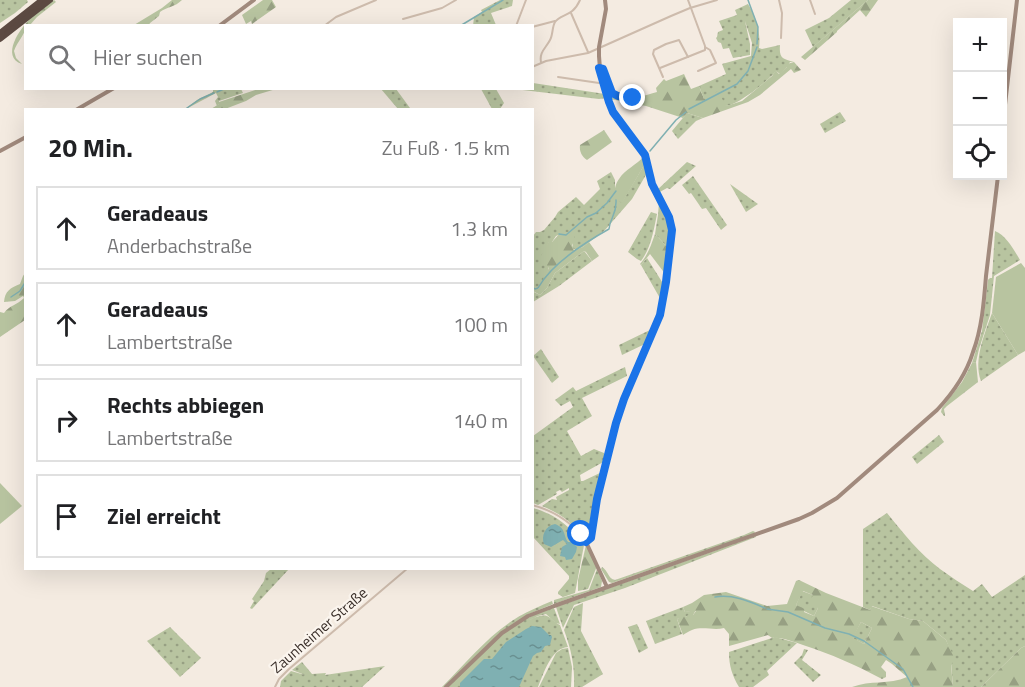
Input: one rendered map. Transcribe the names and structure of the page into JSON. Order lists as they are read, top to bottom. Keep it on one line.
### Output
{"streets":{"street":["Zaunheimer Straße"]},"page":{"map_buttons":["+","−"],"search":"Hier suchen","heading":["20 Min.","Zu Fuß · 1.5 km"],"list":[["Geradeaus","Anderbachstraße","1.3 km"],["Geradeaus","Lambertstraße","100 m"],["Rechts abbiegen","Lambertstraße","140 m"],"Ziel erreicht"]}}
